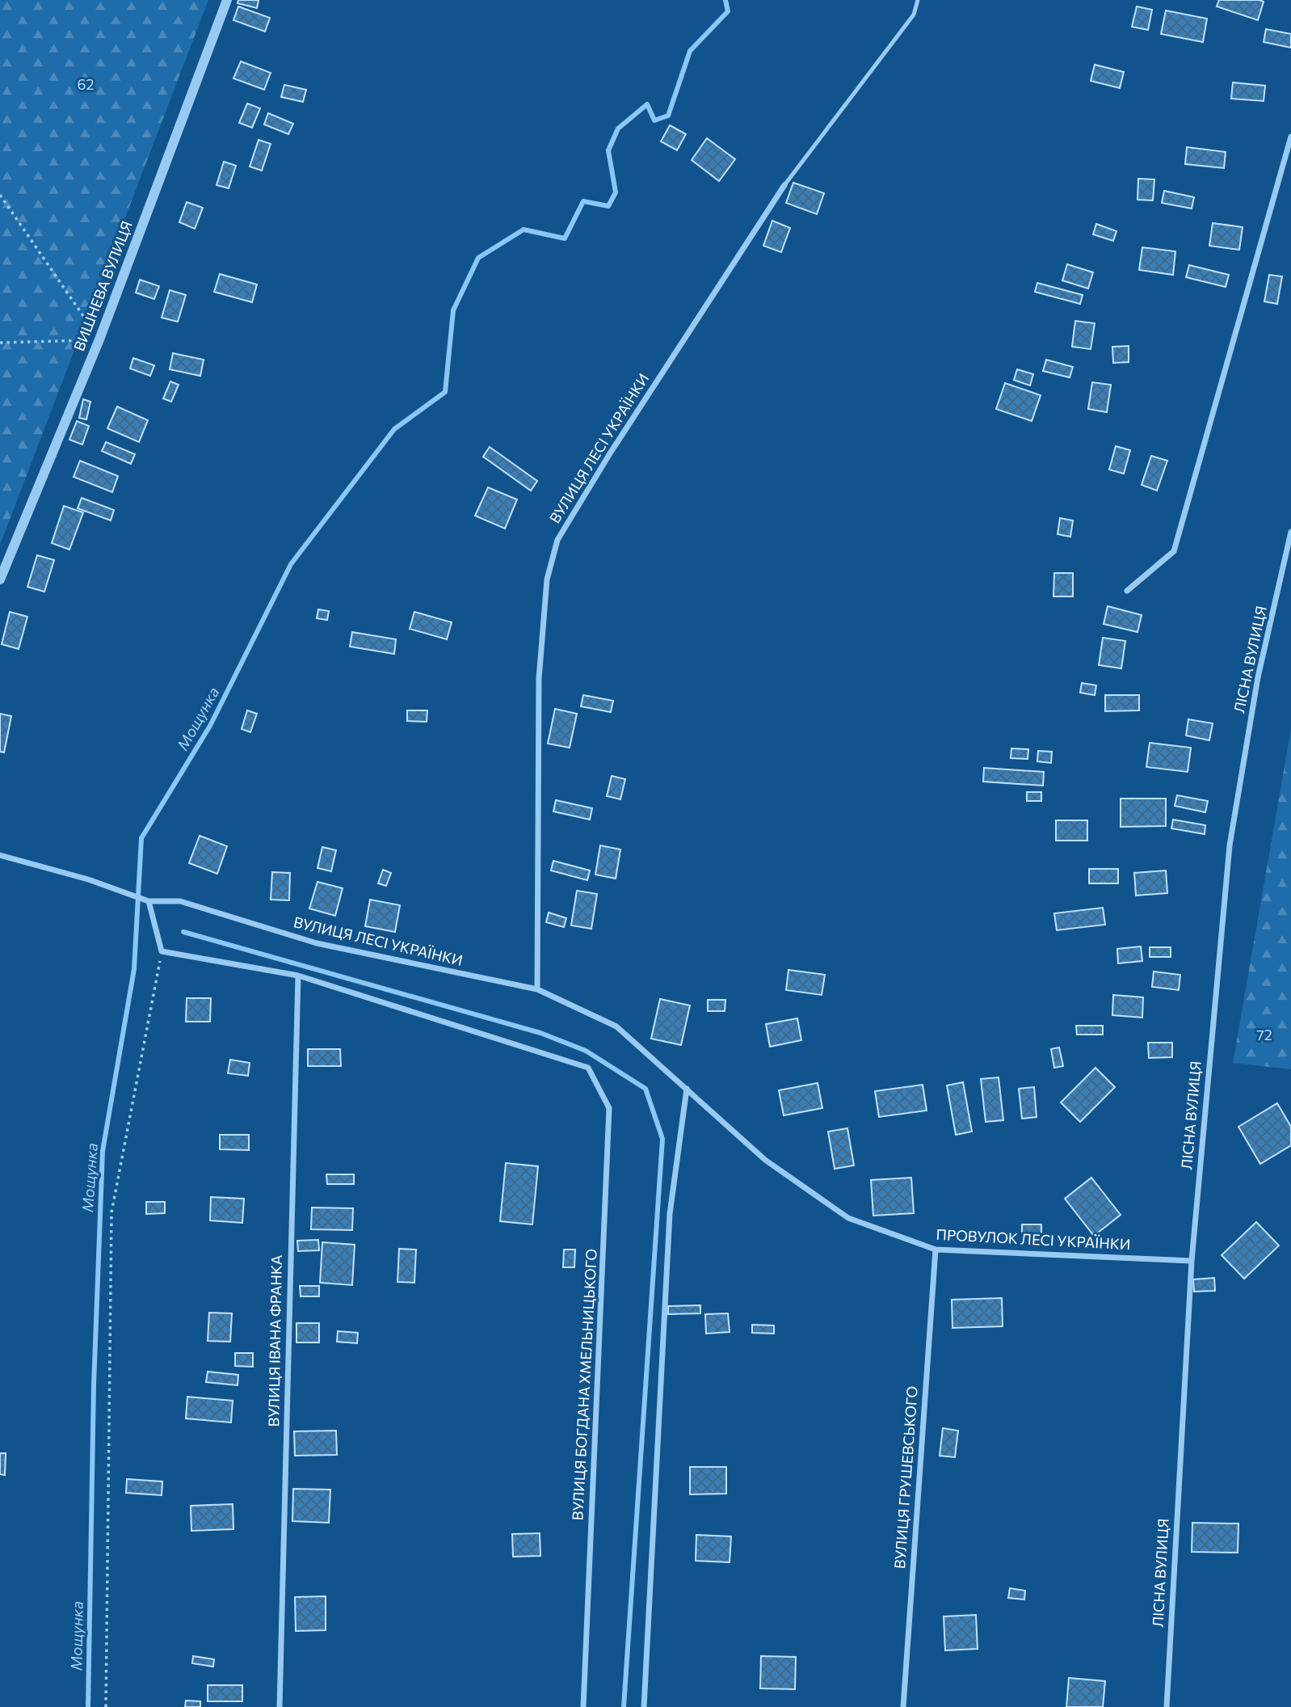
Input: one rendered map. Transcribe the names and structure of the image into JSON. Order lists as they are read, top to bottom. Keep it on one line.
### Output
{"streets":{"street":["ВИШНЕВА ВУЛИЦЯ","ВУЛИЦЯ ЛЕСІ УКРАЇНКИ","ЛІСНА ВУЛИЦЯ","ПРОВУЛОК ЛЕСІ УКРАЇНКИ","ВУЛИЦЯ ІВАНА ФРАНКА","ВУЛИЦЯ БОГДАНА ХМЕЛЬНИЦЬКОГО","ВУЛИЦЯ ГРУШЕВСЬКОГО"]},"crossings":[["ВУЛИЦЯ ЛЕСІ УКРАЇНКИ","ПРОВУЛОК ЛЕСІ УКРАЇНКИ"],["ЛІСНА ВУЛИЦЯ","ПРОВУЛОК ЛЕСІ УКРАЇНКИ"],["ПРОВУЛОК ЛЕСІ УКРАЇНКИ","ВУЛИЦЯ ГРУШЕВСЬКОГО"],["ВУЛИЦЯ ІВАНА ФРАНКА","ВУЛИЦЯ БОГДАНА ХМЕЛЬНИЦЬКОГО"]],"water":["Мощунка"],"parks":["62","72"]}
